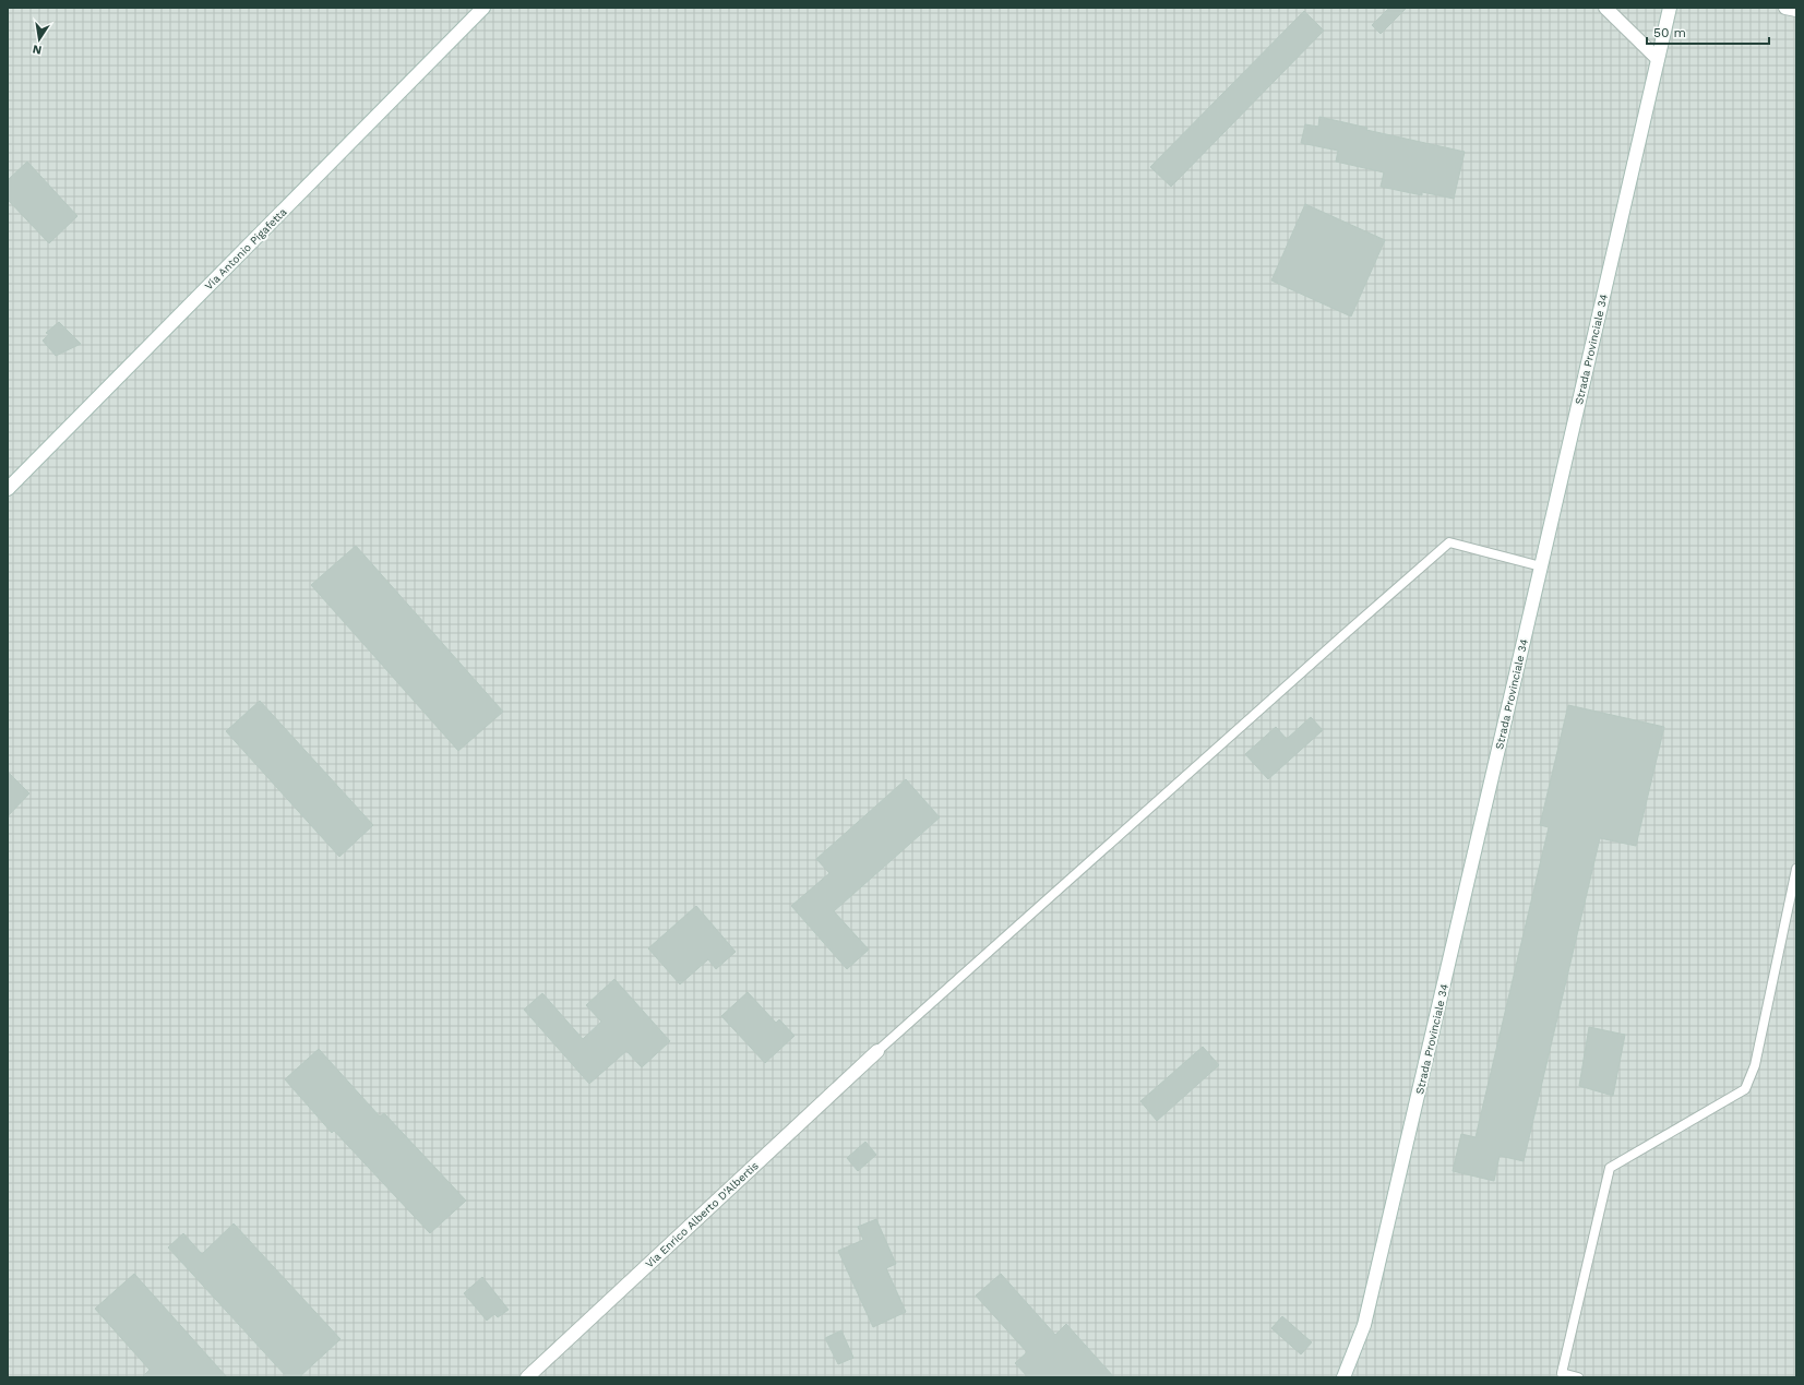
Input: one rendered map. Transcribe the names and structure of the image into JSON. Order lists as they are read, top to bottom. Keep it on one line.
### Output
{"streets":{"main road":["Via Antonio Pigafetta","Strada Provinciale 34","Via Enrico Alberto D'Albertis"]},"scale_bar":"50 m","north":"bottom"}
